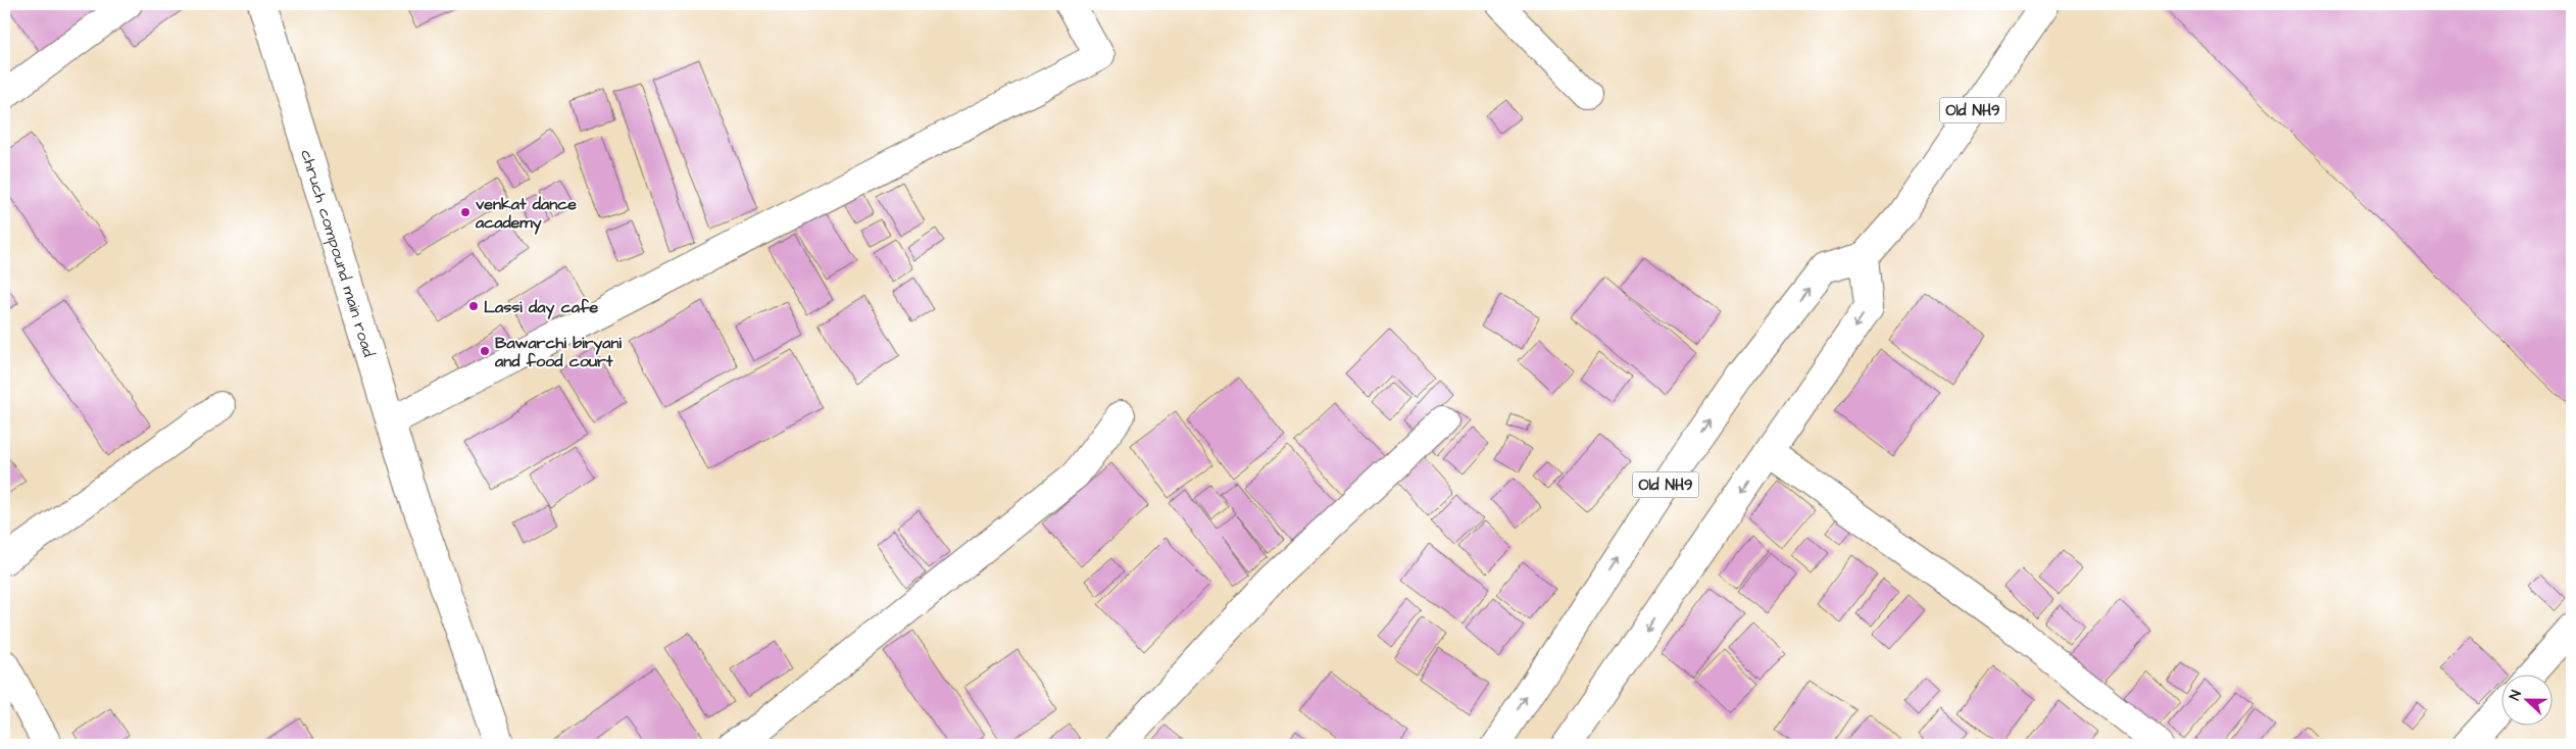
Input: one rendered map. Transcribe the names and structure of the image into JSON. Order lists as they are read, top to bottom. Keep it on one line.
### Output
{"streets":{"street":["Old NH9","chruch compound main road"]},"places":["venkat dance academy","Lassi day cafe","Bawarchi biryani and food court"],"north":"left"}
